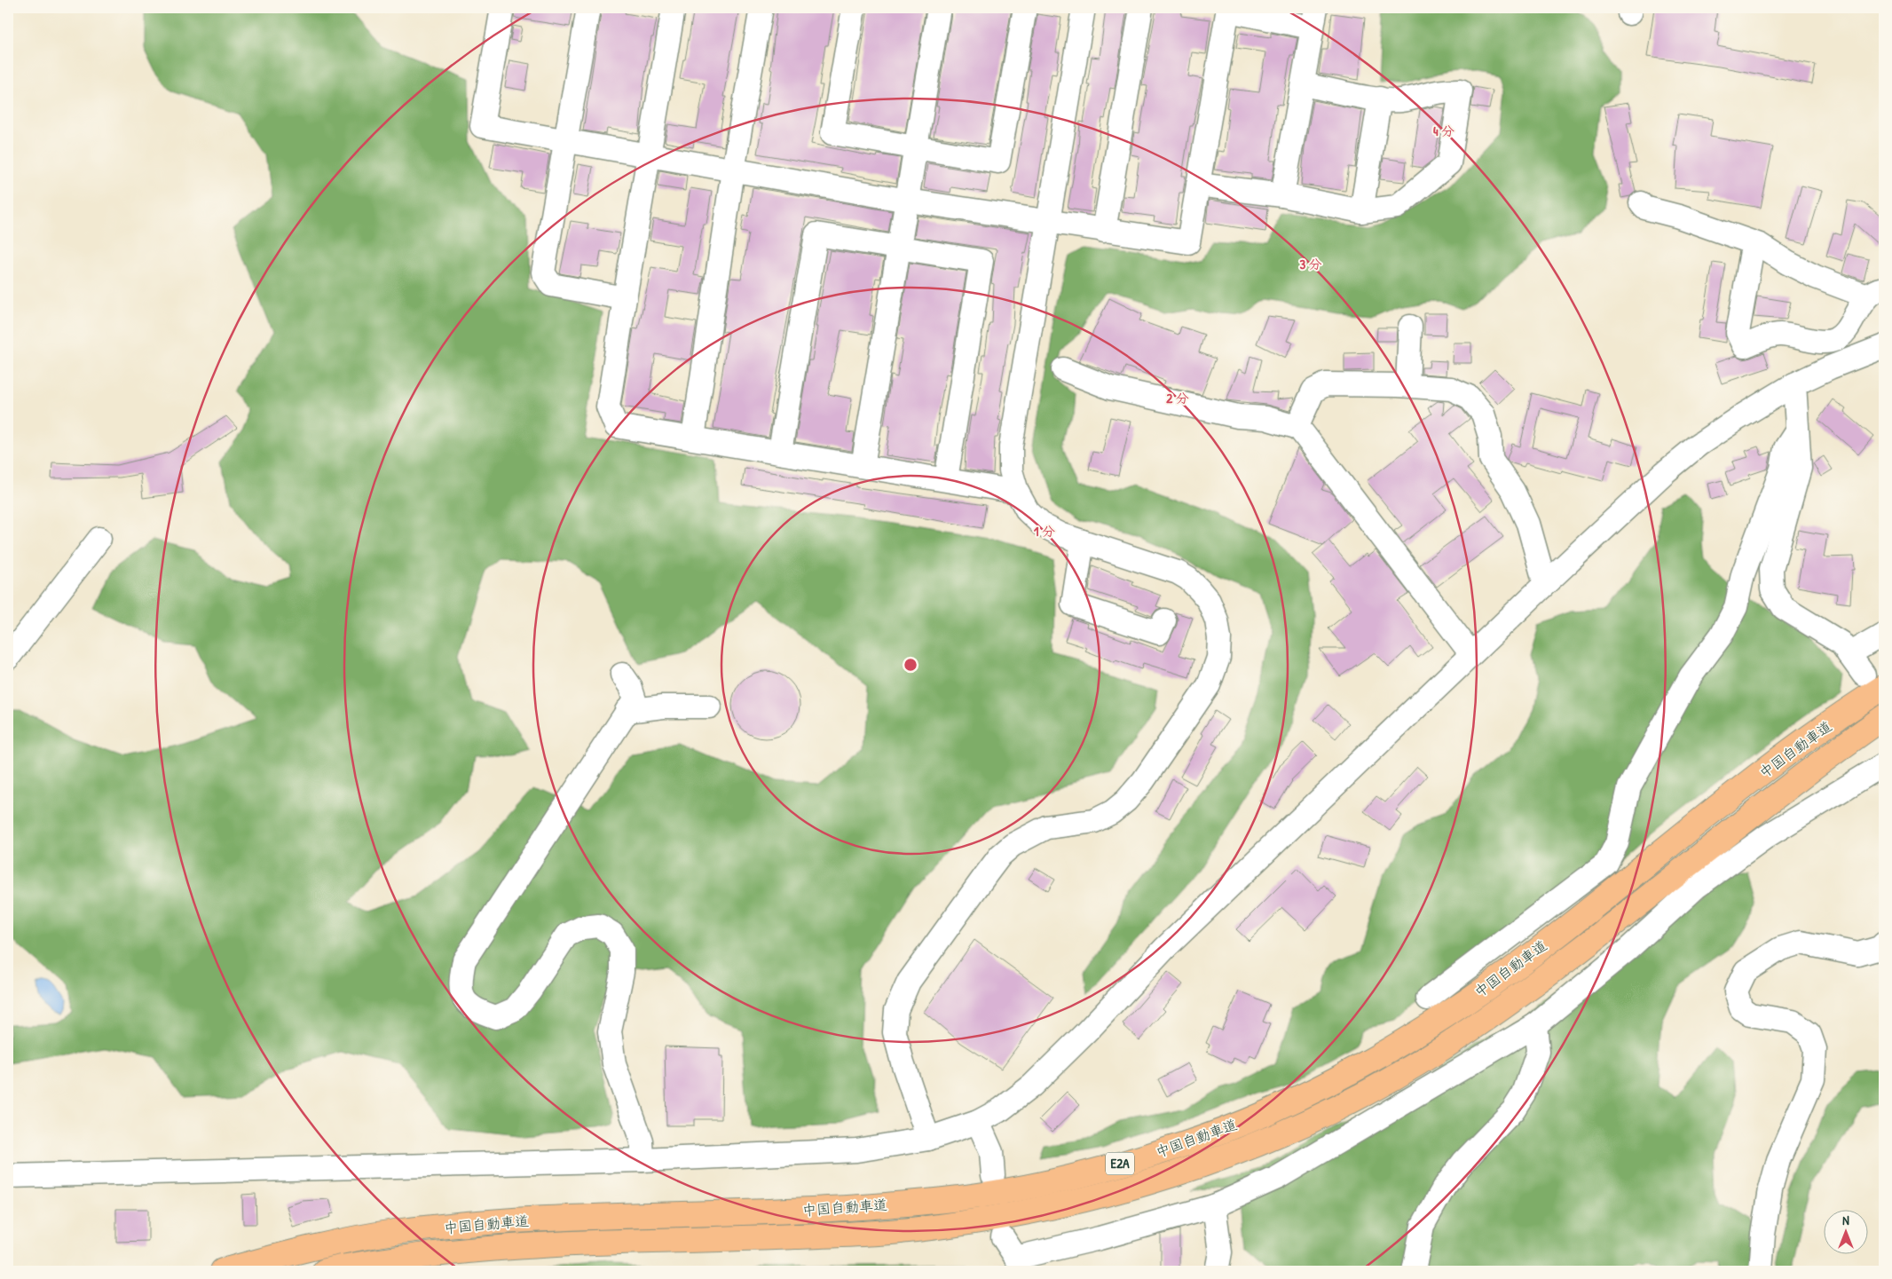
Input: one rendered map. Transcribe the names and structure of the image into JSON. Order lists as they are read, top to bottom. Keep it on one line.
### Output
{"streets":{"highway":["中国自動車道","E2A"]},"north":"top","rings":["4 分","3 分","2 分","1 分"]}
